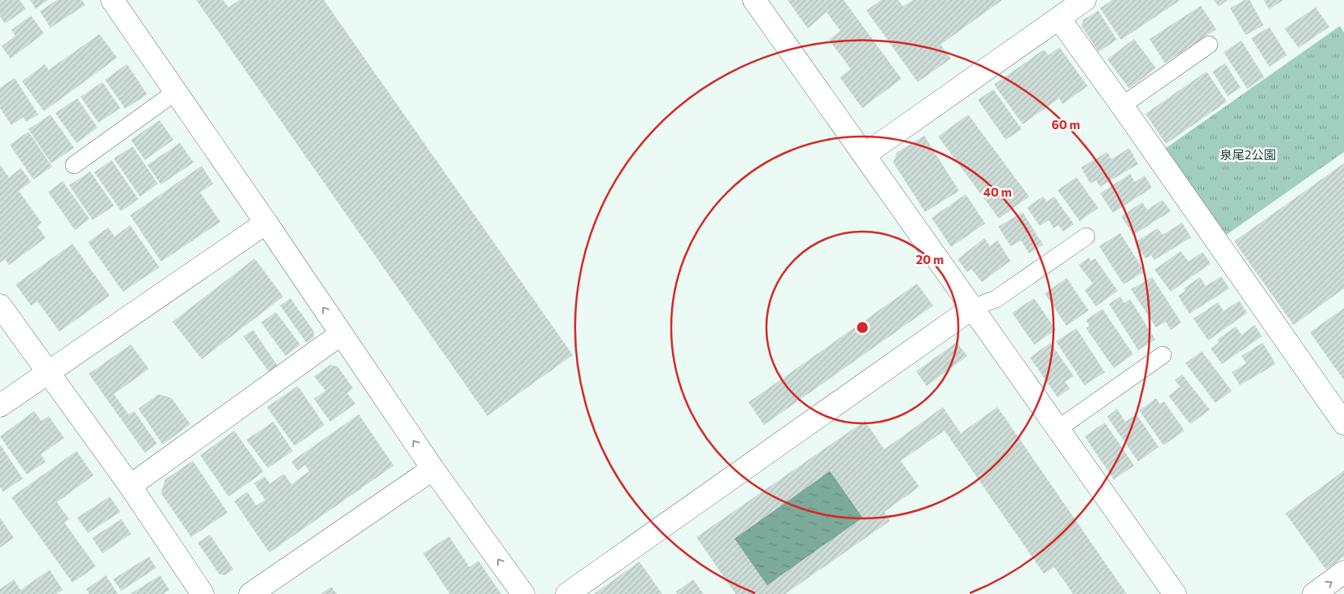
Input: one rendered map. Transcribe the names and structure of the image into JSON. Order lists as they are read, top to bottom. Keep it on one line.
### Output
{"parks":["泉尾2公園"],"rings":["60 m","40 m","20 m"]}
